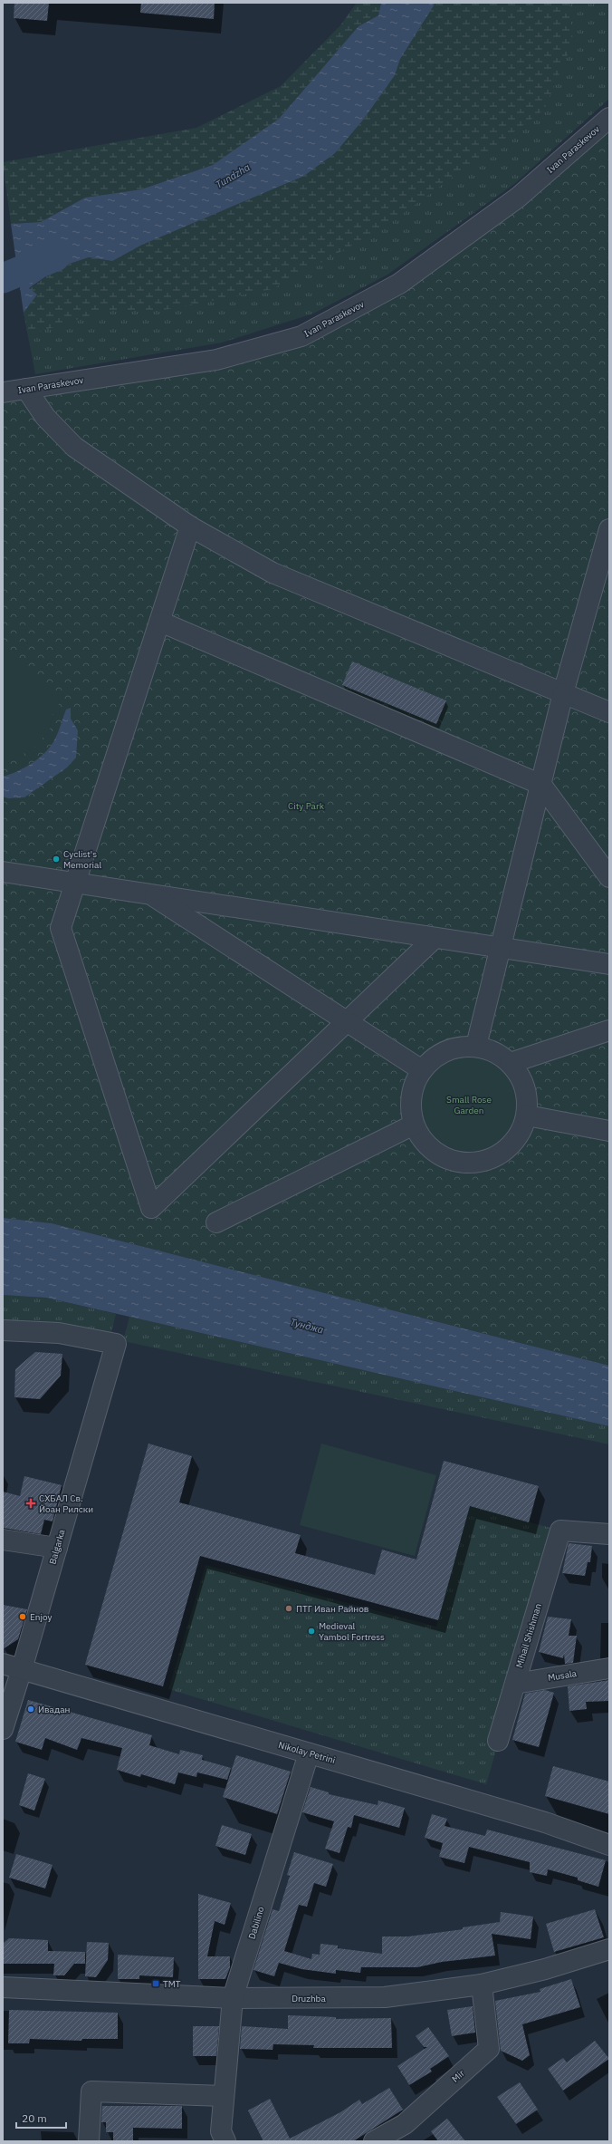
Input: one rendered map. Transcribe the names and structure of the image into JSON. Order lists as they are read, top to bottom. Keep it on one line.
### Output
{"streets":{"street":["Ivan Paraskevov","Balgarka","Mihail Shishman","Musala","Nikolay Petrini","Dabilino","Druzhba","Mir"]},"crossings":[["Balgarka","Nikolay Petrini"],["Mihail Shishman","Musala"],["Nikolay Petrini","Dabilino"],["Dabilino","Druzhba"],["Druzhba","Mir"]],"water":["Tundzha","Тунджа"],"parks":["City Park","Small Rose Garden"],"places":{"other":["Cyclist's Memorial","ПТГ Иван Райнов","Enjoy","Medieval Yambol Fortress","Ивадан"],"health":["СХБАЛ Св. Йоан Рилски"],"transit":["ТМТ"]},"scale_bar":"20 m"}
